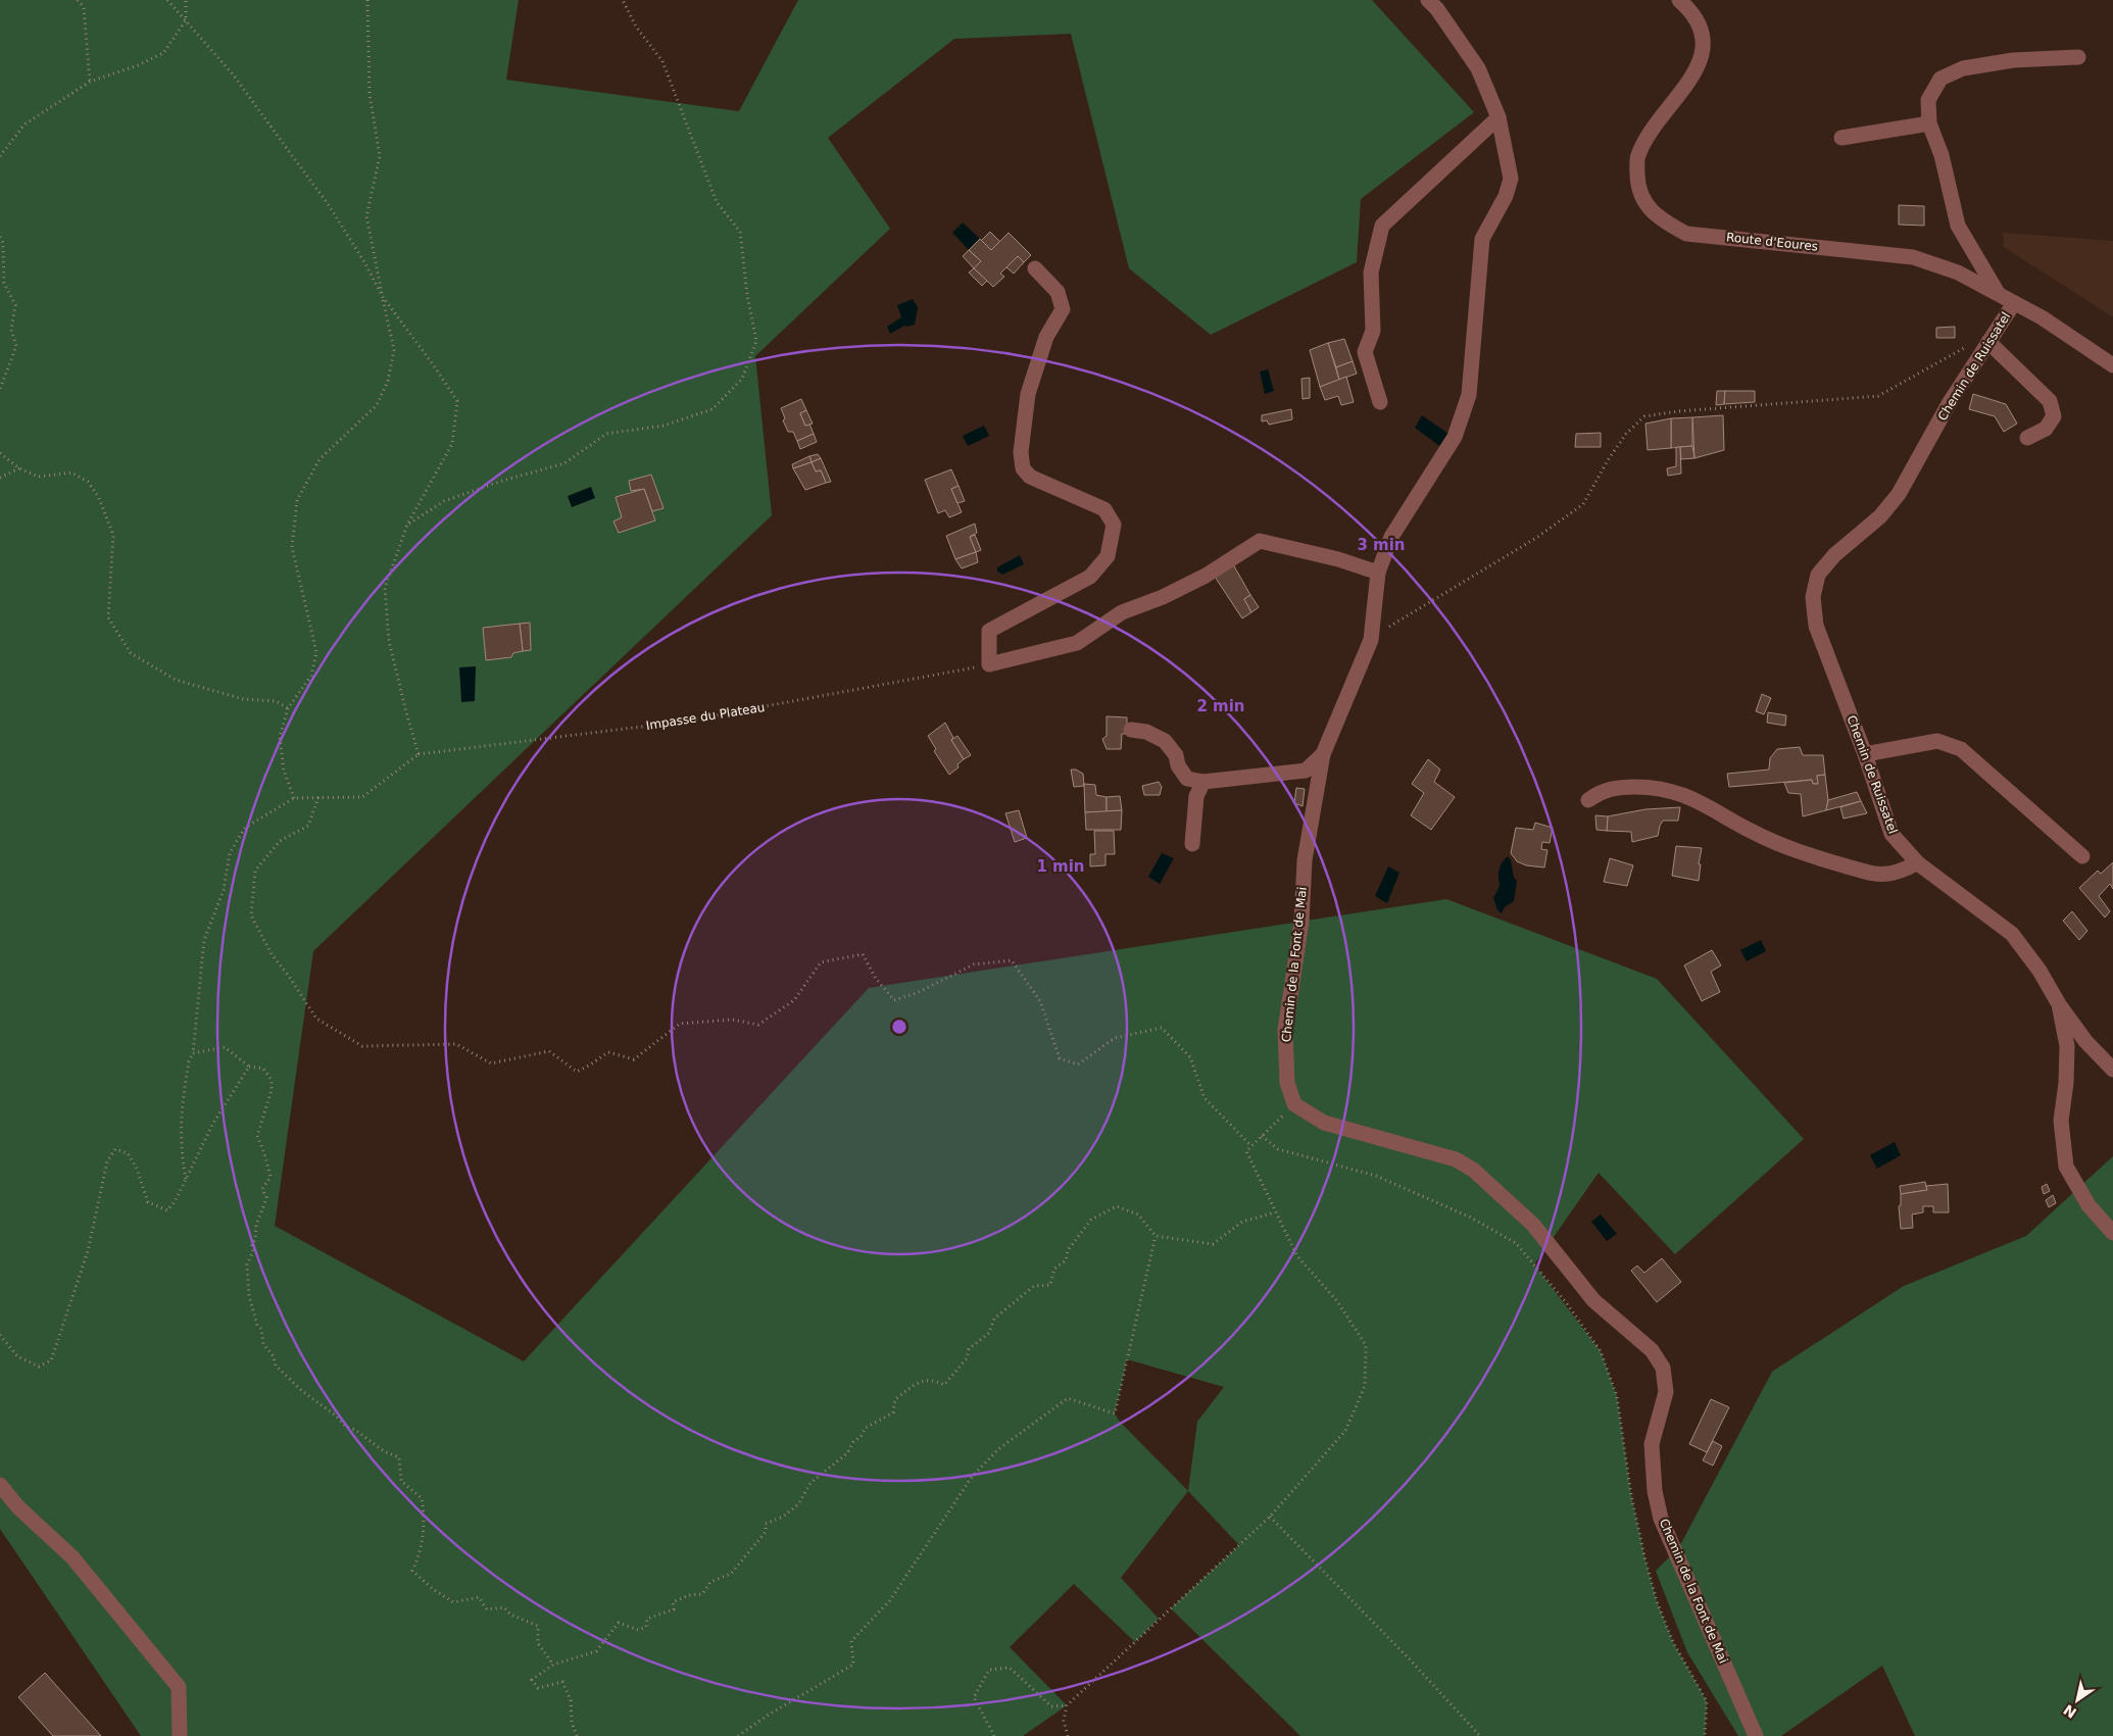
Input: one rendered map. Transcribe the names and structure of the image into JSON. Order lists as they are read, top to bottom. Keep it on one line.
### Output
{"streets":{"street":["Route d'Eoures","Chemin de Ruissatel","Chemin de la Font de Mai"],"path":["Impasse du Plateau"]},"crossings":[["Route d'Eoures","Chemin de Ruissatel"]],"north":"bottom left","rings":["3 min","2 min","1 min"]}
